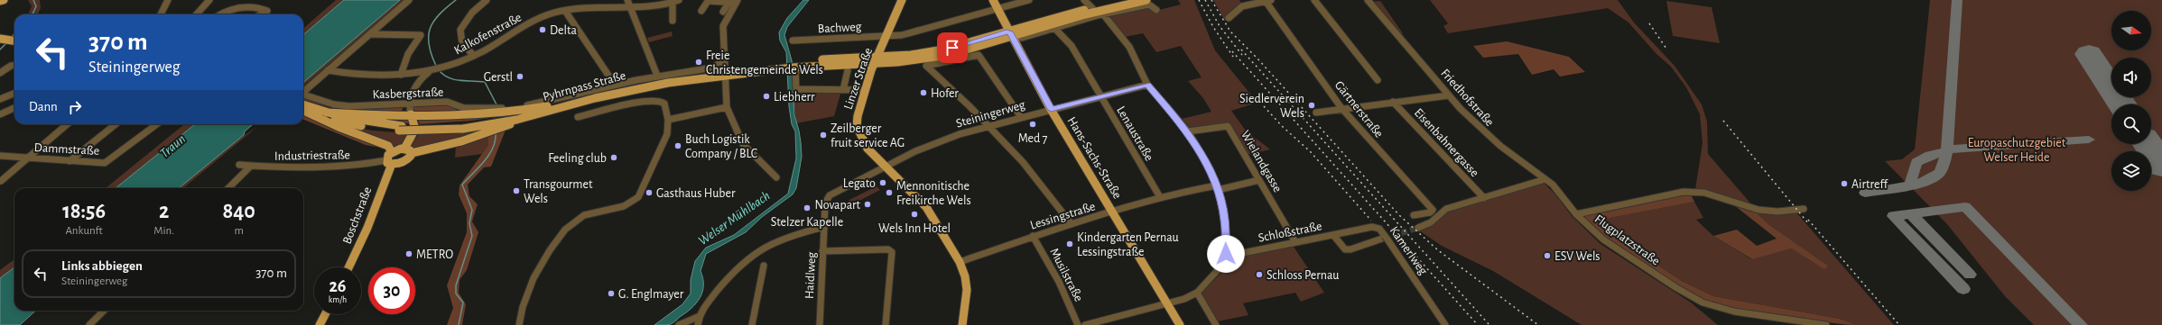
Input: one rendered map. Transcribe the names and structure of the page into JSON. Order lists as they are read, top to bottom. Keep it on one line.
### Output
{"streets":{"main road":["Linzer Straße","Pyhrnpass Straße","Hans-Sachs-Straße","Boschstraße"],"street":["Bachweg","Kalkofenstraße","Kasbergstraße","Friedhofstraße","Gärtnerstraße","Steiningerweg","Lenaustraße","Eisenbahnergasse","Dammstraße","Industriestraße","Wielandgasse","Lessingstraße","Schloßstraße","Flugplatzstraße","Kamerlweg","Musilstraße","Haidlweg"]},"crossings":[["Bachweg","Linzer Straße"],["Bachweg","Hans-Sachs-Straße"],["Kalkofenstraße","Kasbergstraße"],["Linzer Straße","Pyhrnpass Straße"],["Linzer Straße","Steiningerweg"],["Linzer Straße","Lessingstraße"],["Pyhrnpass Straße","Kasbergstraße"],["Pyhrnpass Straße","Hans-Sachs-Straße"],["Friedhofstraße","Flugplatzstraße"],["Steiningerweg","Lenaustraße"],["Steiningerweg","Hans-Sachs-Straße"],["Steiningerweg","Haidlweg"],["Lenaustraße","Lessingstraße"],["Industriestraße","Boschstraße"],["Hans-Sachs-Straße","Lessingstraße"],["Hans-Sachs-Straße","Schloßstraße"],["Wielandgasse","Lessingstraße"],["Wielandgasse","Schloßstraße"],["Lessingstraße","Musilstraße"],["Schloßstraße","Kamerlweg"]],"water":["Traun","Welser Mühlbach"],"parks":["Europaschutzgebiet Welser Heide"],"places":["Delta","Freie Christengemeinde Wels","Gerstl","Hofer","Liebherr","Siedlerverein Wels","Med 7","Zeilberger fruit service AG","Buch Logistik Company / BLC","Feeling club","Legato","Airtreff","Transgourmet Wels","Gasthaus Huber","Mennonitische Freikirche Wels","Novapart","Stelzer Kapelle","Wels Inn Hotel","Kindergarten Pernau Lessingstraße","METRO","ESV Wels","Schloss Pernau","G. Englmayer"],"north":"right","page":{"turn":["370 m","Steiningerweg"],"then":"Dann","eta":["18:56","Ankunft","2","Min.","840","m"],"list":[{"name":"Links abbiegen","note":"Steiningerweg","value":"370 m"}],"speed":"26 km/h","limit":"30"}}
